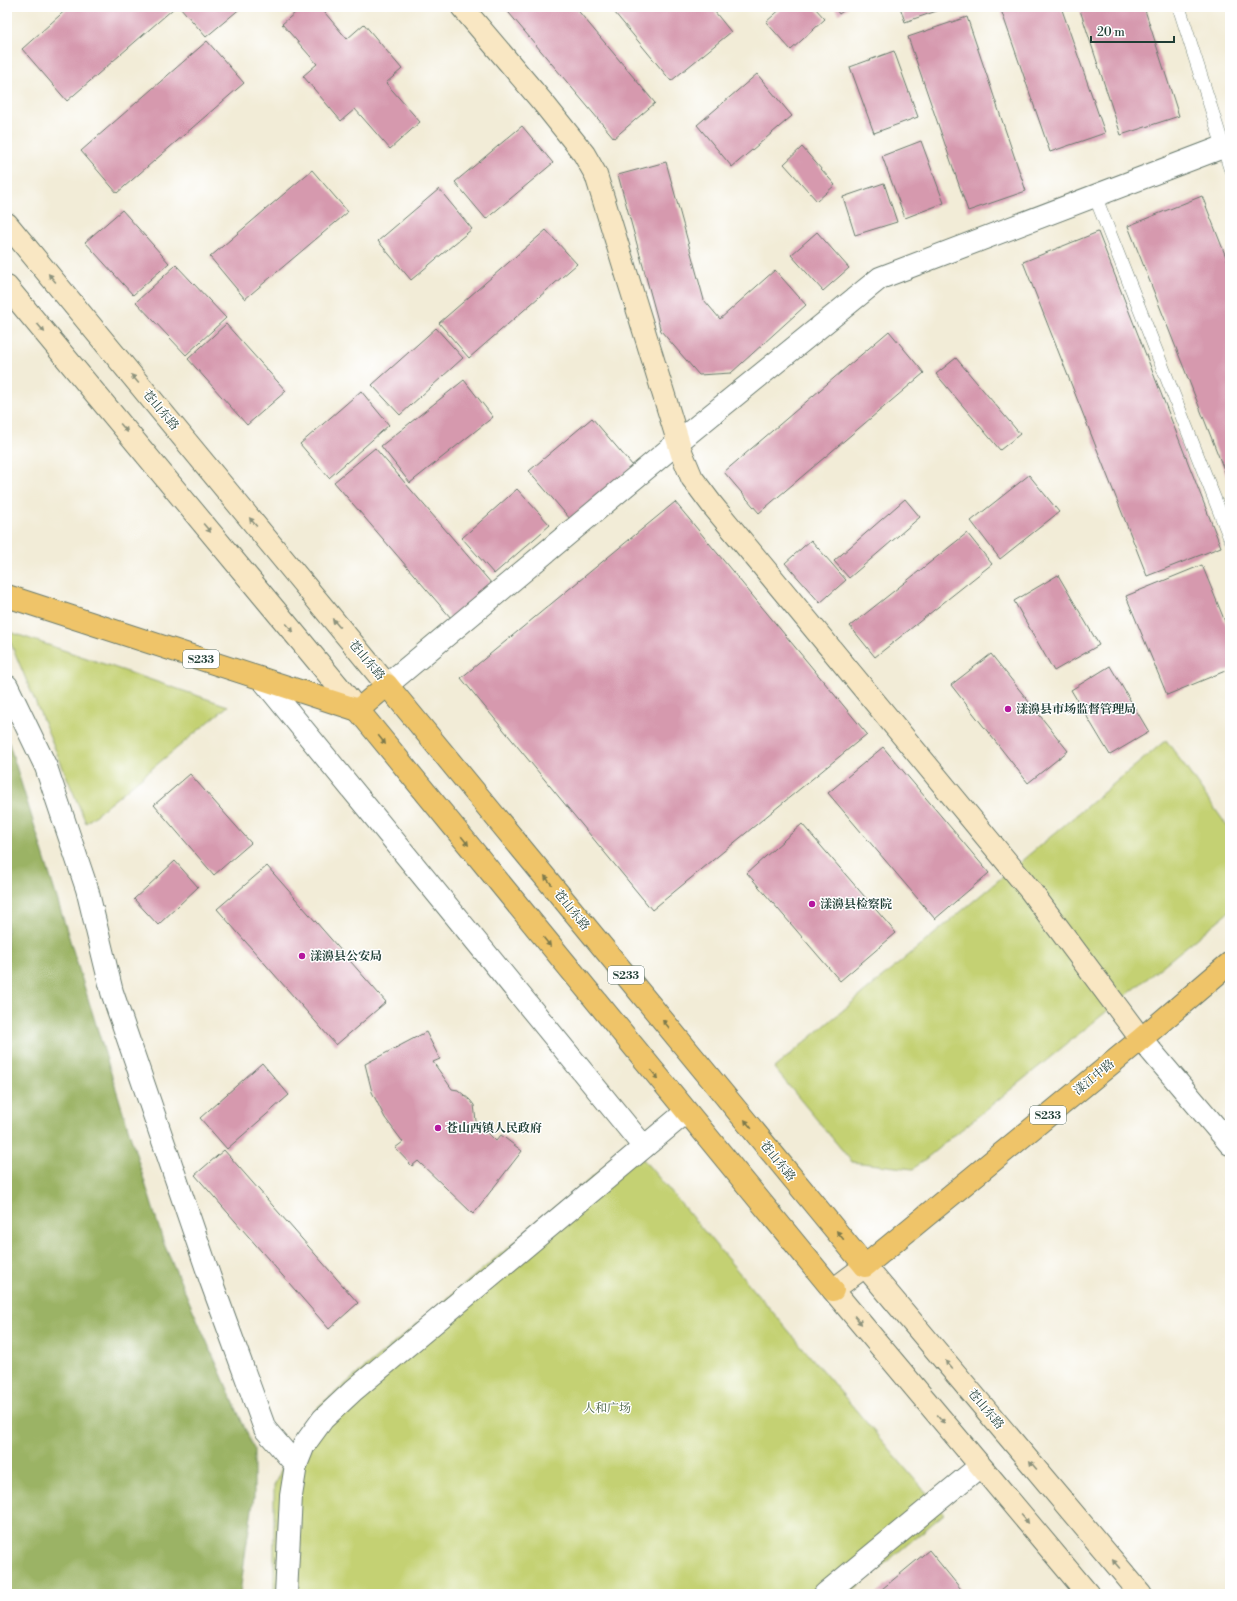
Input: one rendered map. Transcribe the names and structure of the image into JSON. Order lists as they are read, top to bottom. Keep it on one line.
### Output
{"streets":{"main road":["苍山东路","S233","漾江中路"]},"crossings":[["苍山东路","漾江中路"]],"parks":["人和广场"],"places":["漾濞县市场监督管理局","漾濞县检察院","漾濞县公安局","苍山西镇人民政府"],"scale_bar":"20 m"}
